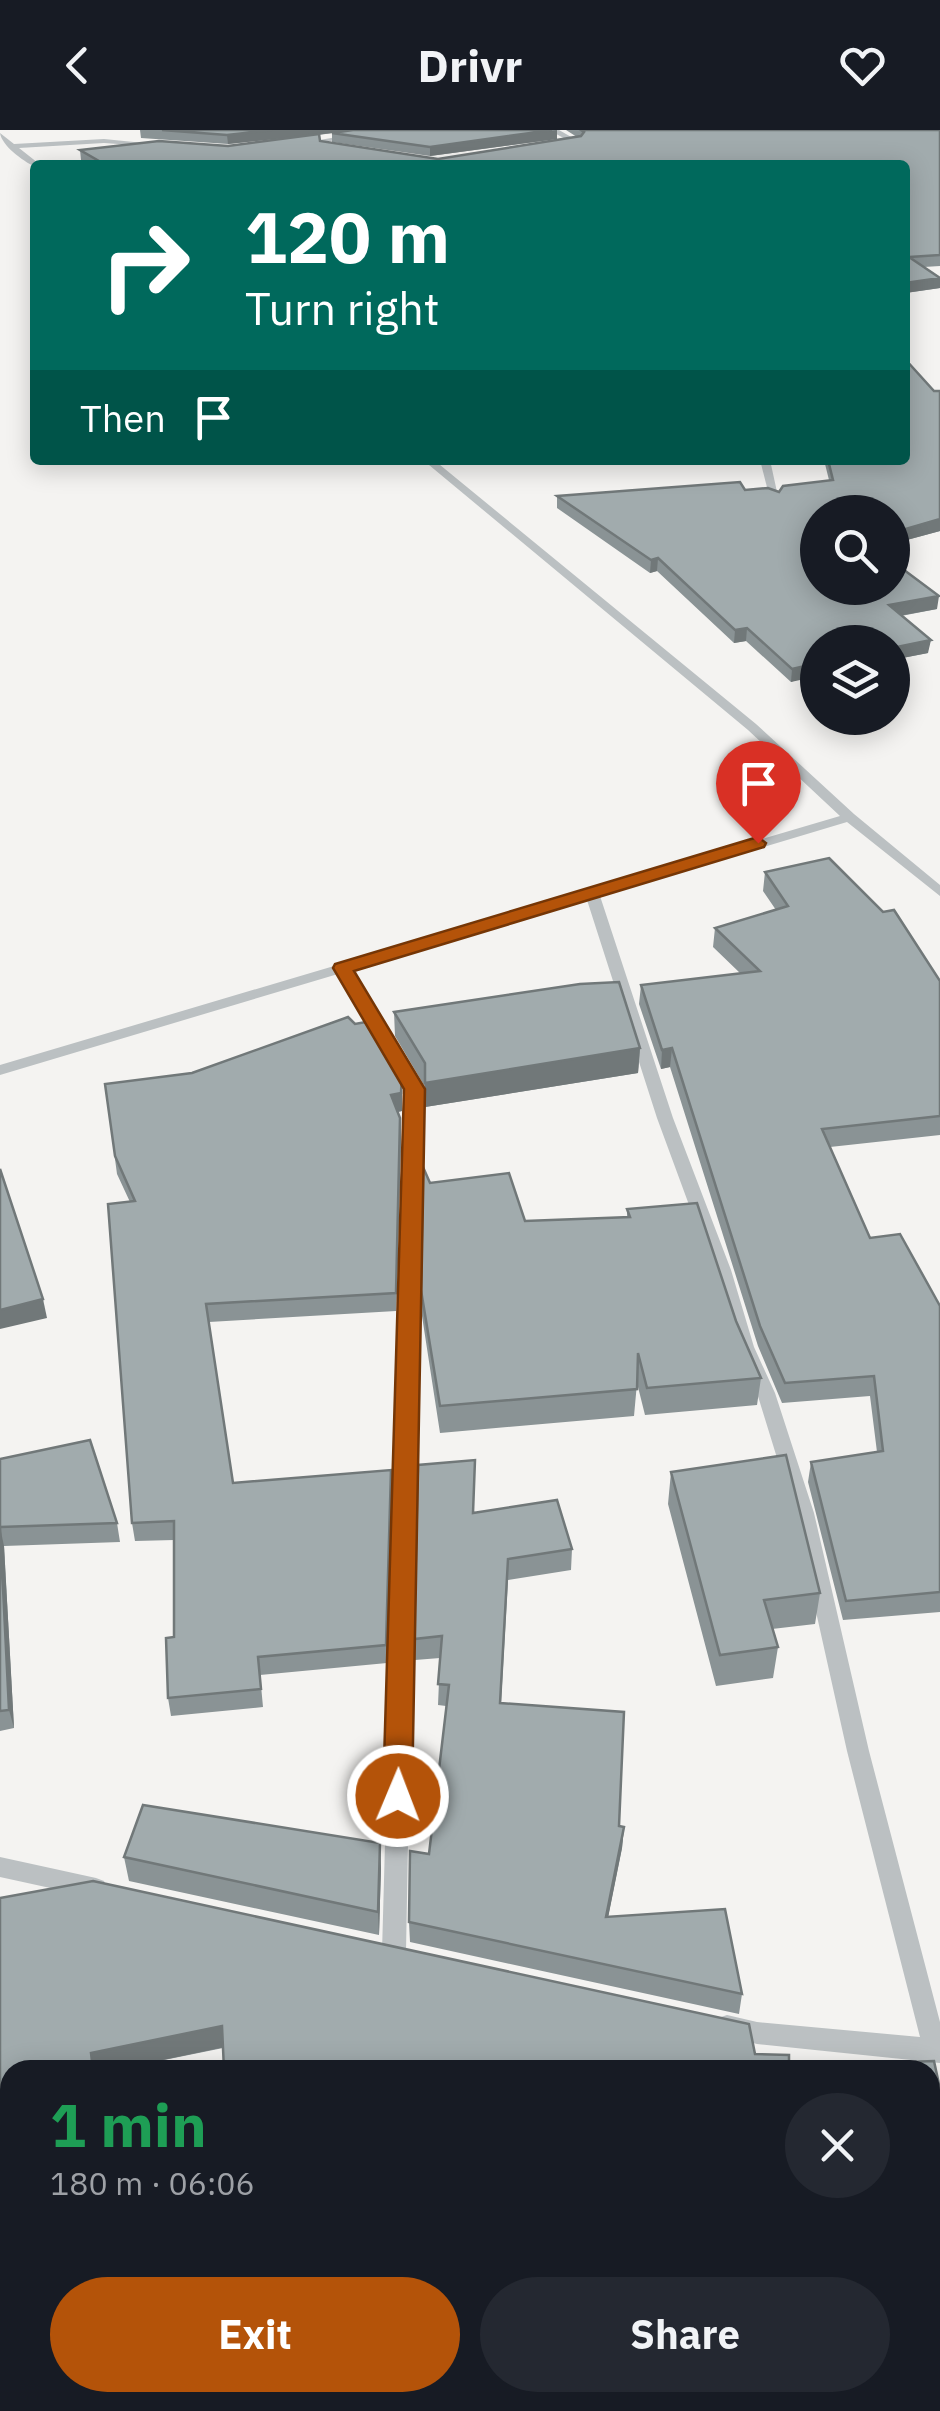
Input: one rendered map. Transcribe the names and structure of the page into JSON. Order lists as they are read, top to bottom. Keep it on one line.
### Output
{"page":{"header":"Drivr","turn":["120 m","Turn right"],"then":"Then","heading":["1 min","180 m · 06:06"],"buttons":["Exit","Share"]}}
